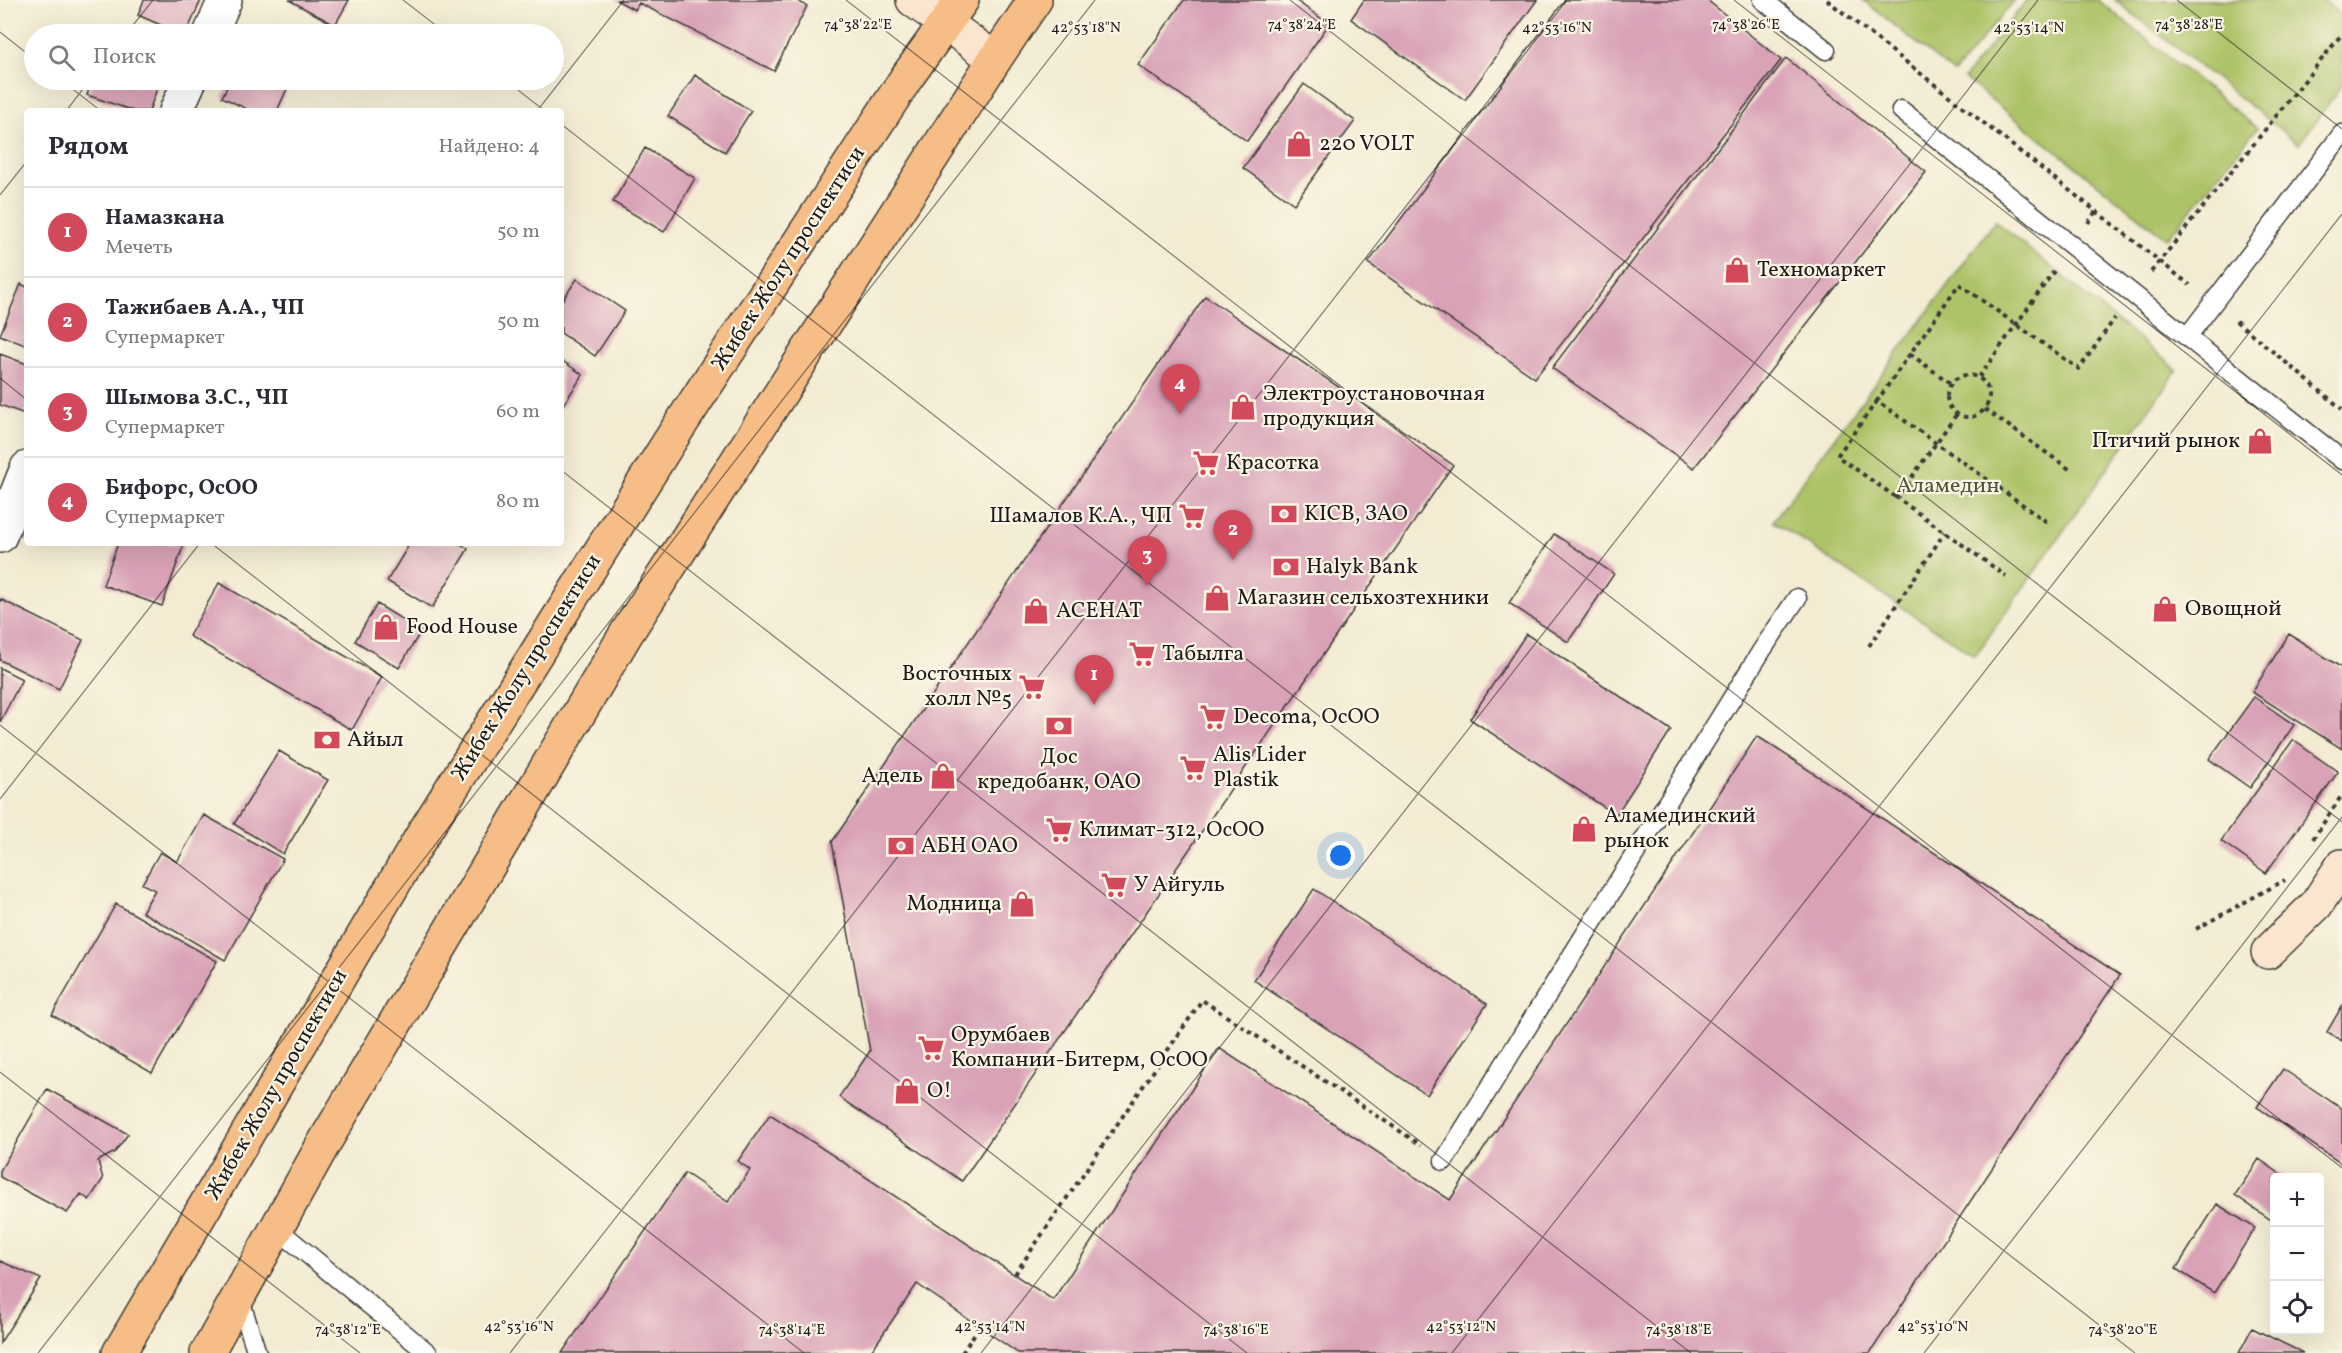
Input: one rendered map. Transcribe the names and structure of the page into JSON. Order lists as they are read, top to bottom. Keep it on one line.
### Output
{"streets":{"main road":["Жибек Жолу проспектиси"]},"parks":["Аламедин"],"places":{"shop":["220 VOLT","Техномаркет","Электроустановочная продукция","Птичий рынок","Магазин сельхозтехники","Овощной","АСЕНАТ","Food House","Адель","Аламединский рынок","Модница","О!"],"supermarket":["Красотка","Шамалов К.А., ЧП","Табылга","Восточных холл №5","Decoma, OcOO","Alis Lider Plastik","Климат-312, ОсОО","У Айгуль","Орумбаев Компании-Битерм, ОсОО"],"bank":["KICB, ЗАО","Halyk Bank","Дос кредобанк, ОАО","Айыл","АБН ОАО"]},"page":{"search":"Поиск","heading":["Рядом","Найдено: 4"],"list":[{"mark":"1","name":"Намазкана","note":"Мечеть","value":"50 m"},{"mark":"2","name":"Тажибаев А.А., ЧП","note":"Супермаркет","value":"50 m"},{"mark":"3","name":"Шымова З.С., ЧП","note":"Супермаркет","value":"60 m"},{"mark":"4","name":"Бифорс, ОсОО","note":"Супермаркет","value":"80 m"}],"pins":["4","2","3","1"],"map_buttons":["+","−"]},"coordinates":["74°38'22\"E","74°38'24\"E","74°38'26\"E","74°38'28\"E","42°53'18\"N","42°53'16\"N","42°53'14\"N","42°53'12\"N","42°53'10\"N","74°38'12\"E","74°38'14\"E","74°38'16\"E","74°38'18\"E","74°38'20\"E"]}
